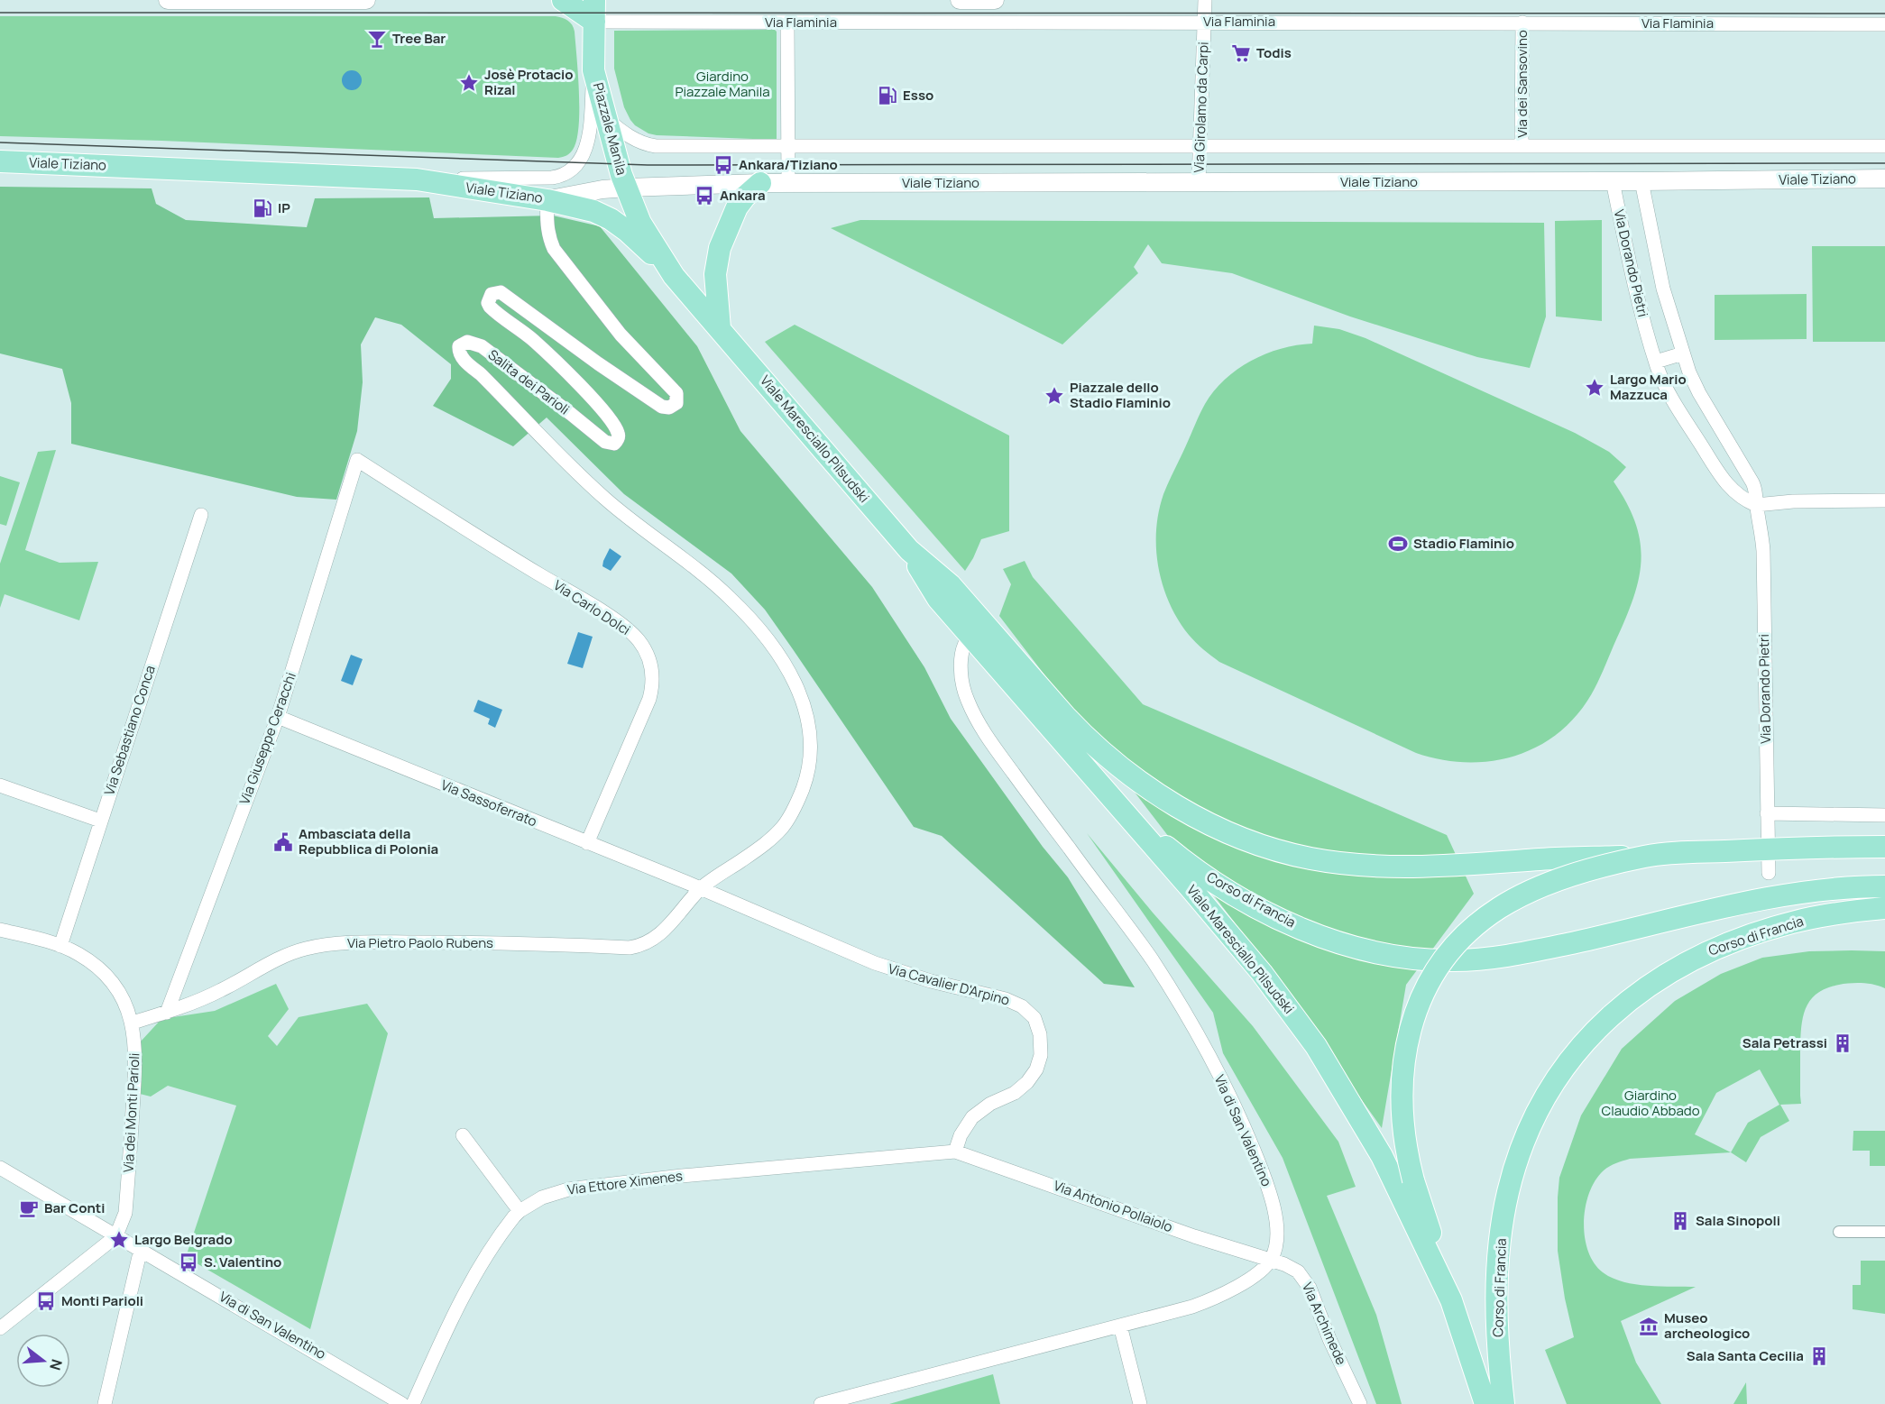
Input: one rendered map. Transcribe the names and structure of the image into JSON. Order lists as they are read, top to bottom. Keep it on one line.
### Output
{"streets":{"main road":["Piazzale Manila","Viale Tiziano","Viale Maresciallo Pilsudski","Corso di Francia"],"street":["Via Flaminia","Via dei Sansovino","Via Girolamo da Carpi","Via Dorando Pietri","Salita dei Parioli","Via Carlo Dolci","Via Sebastiano Conca","Via Giuseppe Ceracchi","Via Sassoferrato","Via Pietro Paolo Rubens","Via Cavalier D'Arpino","Via dei Monti Parioli","Via di San Valentino","Via Ettore Ximenes","Via Antonio Pollaiolo","Via Archimede"]},"crossings":[["Via Flaminia","Via dei Sansovino"],["Via Flaminia","Via Girolamo da Carpi"],["Via Flaminia","Piazzale Manila"],["Via Girolamo da Carpi","Viale Tiziano"],["Piazzale Manila","Viale Tiziano"],["Piazzale Manila","Viale Maresciallo Pilsudski"],["Viale Tiziano","Via Dorando Pietri"],["Viale Tiziano","Salita dei Parioli"],["Salita dei Parioli","Via Sassoferrato"],["Salita dei Parioli","Via Pietro Paolo Rubens"],["Salita dei Parioli","Via Cavalier D'Arpino"],["Viale Maresciallo Pilsudski","Corso di Francia"],["Viale Maresciallo Pilsudski","Via di San Valentino"],["Via Carlo Dolci","Via Giuseppe Ceracchi"],["Via Carlo Dolci","Via Sassoferrato"],["Via Sebastiano Conca","Via dei Monti Parioli"],["Via Giuseppe Ceracchi","Via Sassoferrato"],["Via Giuseppe Ceracchi","Via Pietro Paolo Rubens"],["Via Sassoferrato","Via Pietro Paolo Rubens"],["Via Sassoferrato","Via Cavalier D'Arpino"],["Via Pietro Paolo Rubens","Via Cavalier D'Arpino"],["Via Pietro Paolo Rubens","Via dei Monti Parioli"],["Via Cavalier D'Arpino","Via Ettore Ximenes"],["Via Cavalier D'Arpino","Via Antonio Pollaiolo"],["Via di San Valentino","Via Antonio Pollaiolo"],["Via di San Valentino","Via Archimede"],["Via Ettore Ximenes","Via Antonio Pollaiolo"],["Via Antonio Pollaiolo","Via Archimede"]],"parks":["Giardino Piazzale Manila","Giardino Claudio Abbado"],"places":{"bar":["Tree Bar"],"supermarket":["Todis"],"place":["Josè Protacio Rizal","Largo Mario Mazzuca","Piazzale dello Stadio Flaminio","Largo Belgrado"],"fuel station":["Esso","IP"],"bus stop":["Ankara/Tiziano","Ankara","S. Valentino","Monti Parioli"],"sports":["Stadio Flaminio"],"public building":["Ambasciata della Repubblica di Polonia"],"building":["Sala Petrassi","Sala Sinopoli","Sala Santa Cecilia"],"cafe":["Bar Conti"],"museum":["Museo archeologico"]},"north":"right"}
